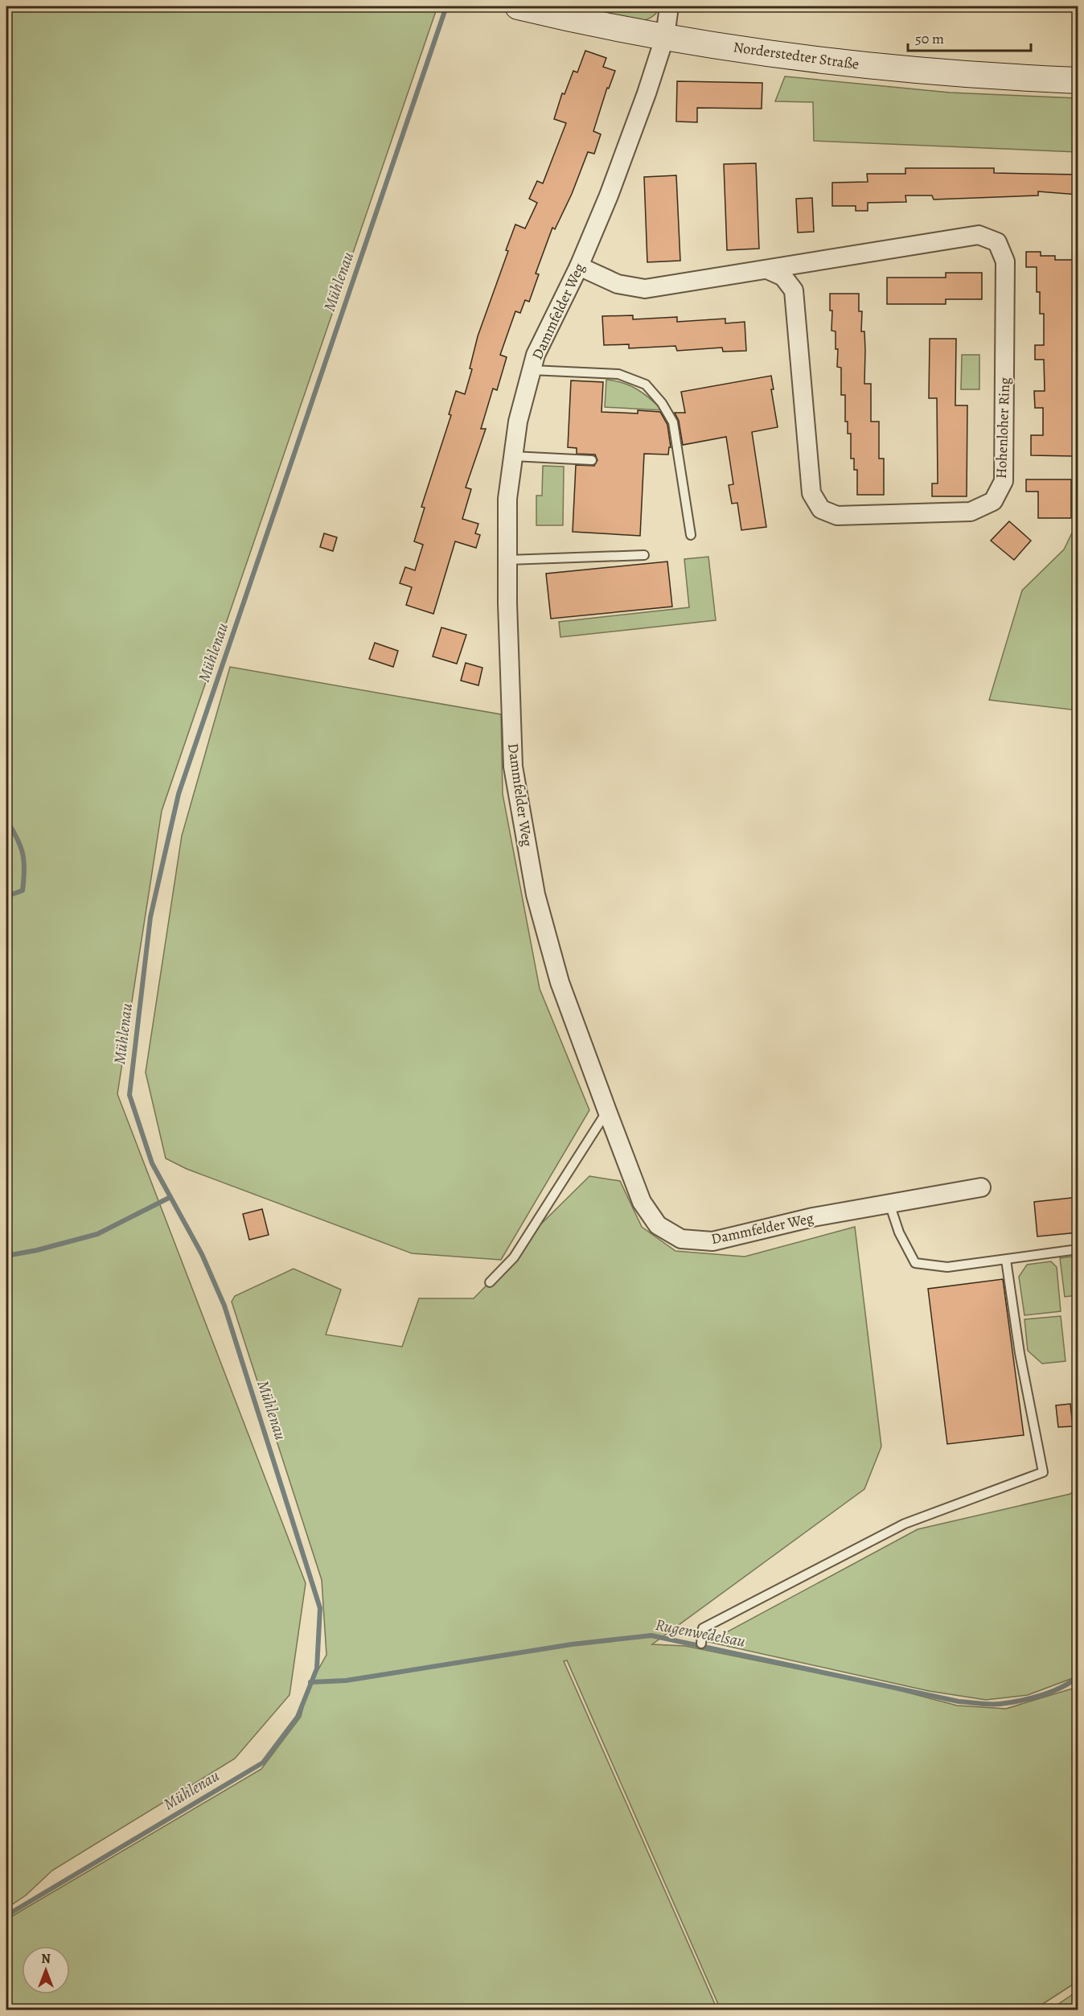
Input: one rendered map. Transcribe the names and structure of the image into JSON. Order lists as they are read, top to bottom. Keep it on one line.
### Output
{"streets":{"main road":["Norderstedter Straße"],"street":["Dammfelder Weg","Hohenloher Ring"]},"crossings":[["Norderstedter Straße","Dammfelder Weg"],["Dammfelder Weg","Hohenloher Ring"]],"water":["Mühlenau","Rugenwedelsau"],"scale_bar":"50 m","north":"top"}
